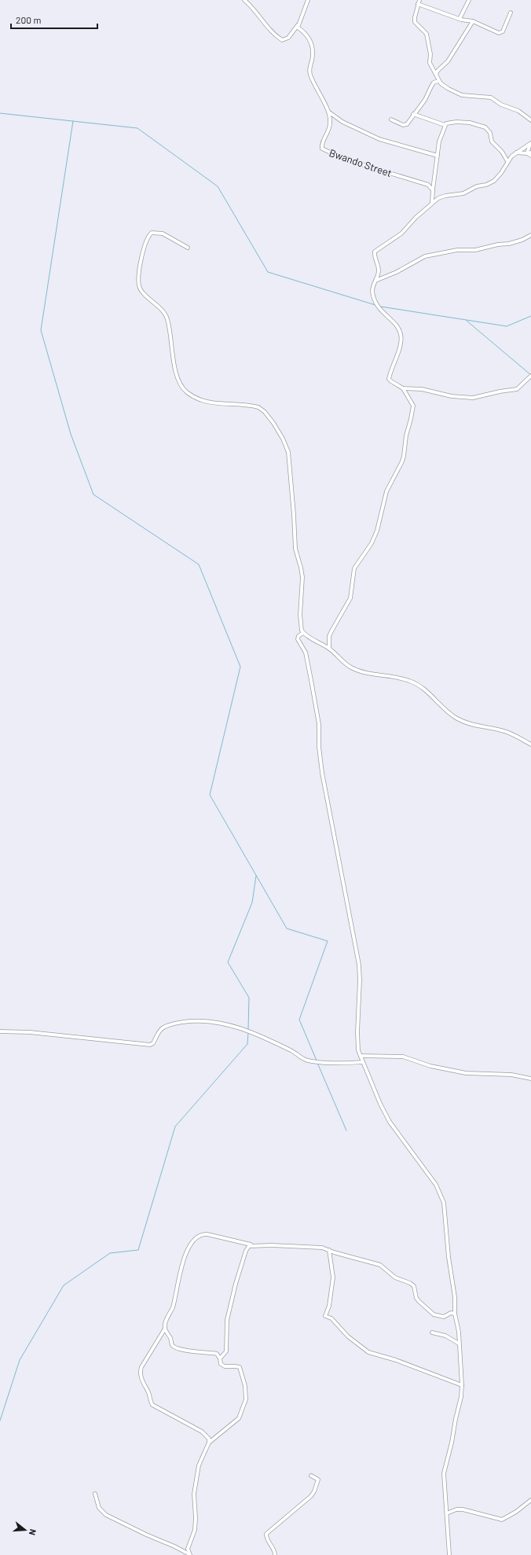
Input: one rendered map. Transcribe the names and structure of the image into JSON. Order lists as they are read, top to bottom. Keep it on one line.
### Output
{"streets":{"street":["Bwando Street"]},"scale_bar":"200 m","north":"right"}
